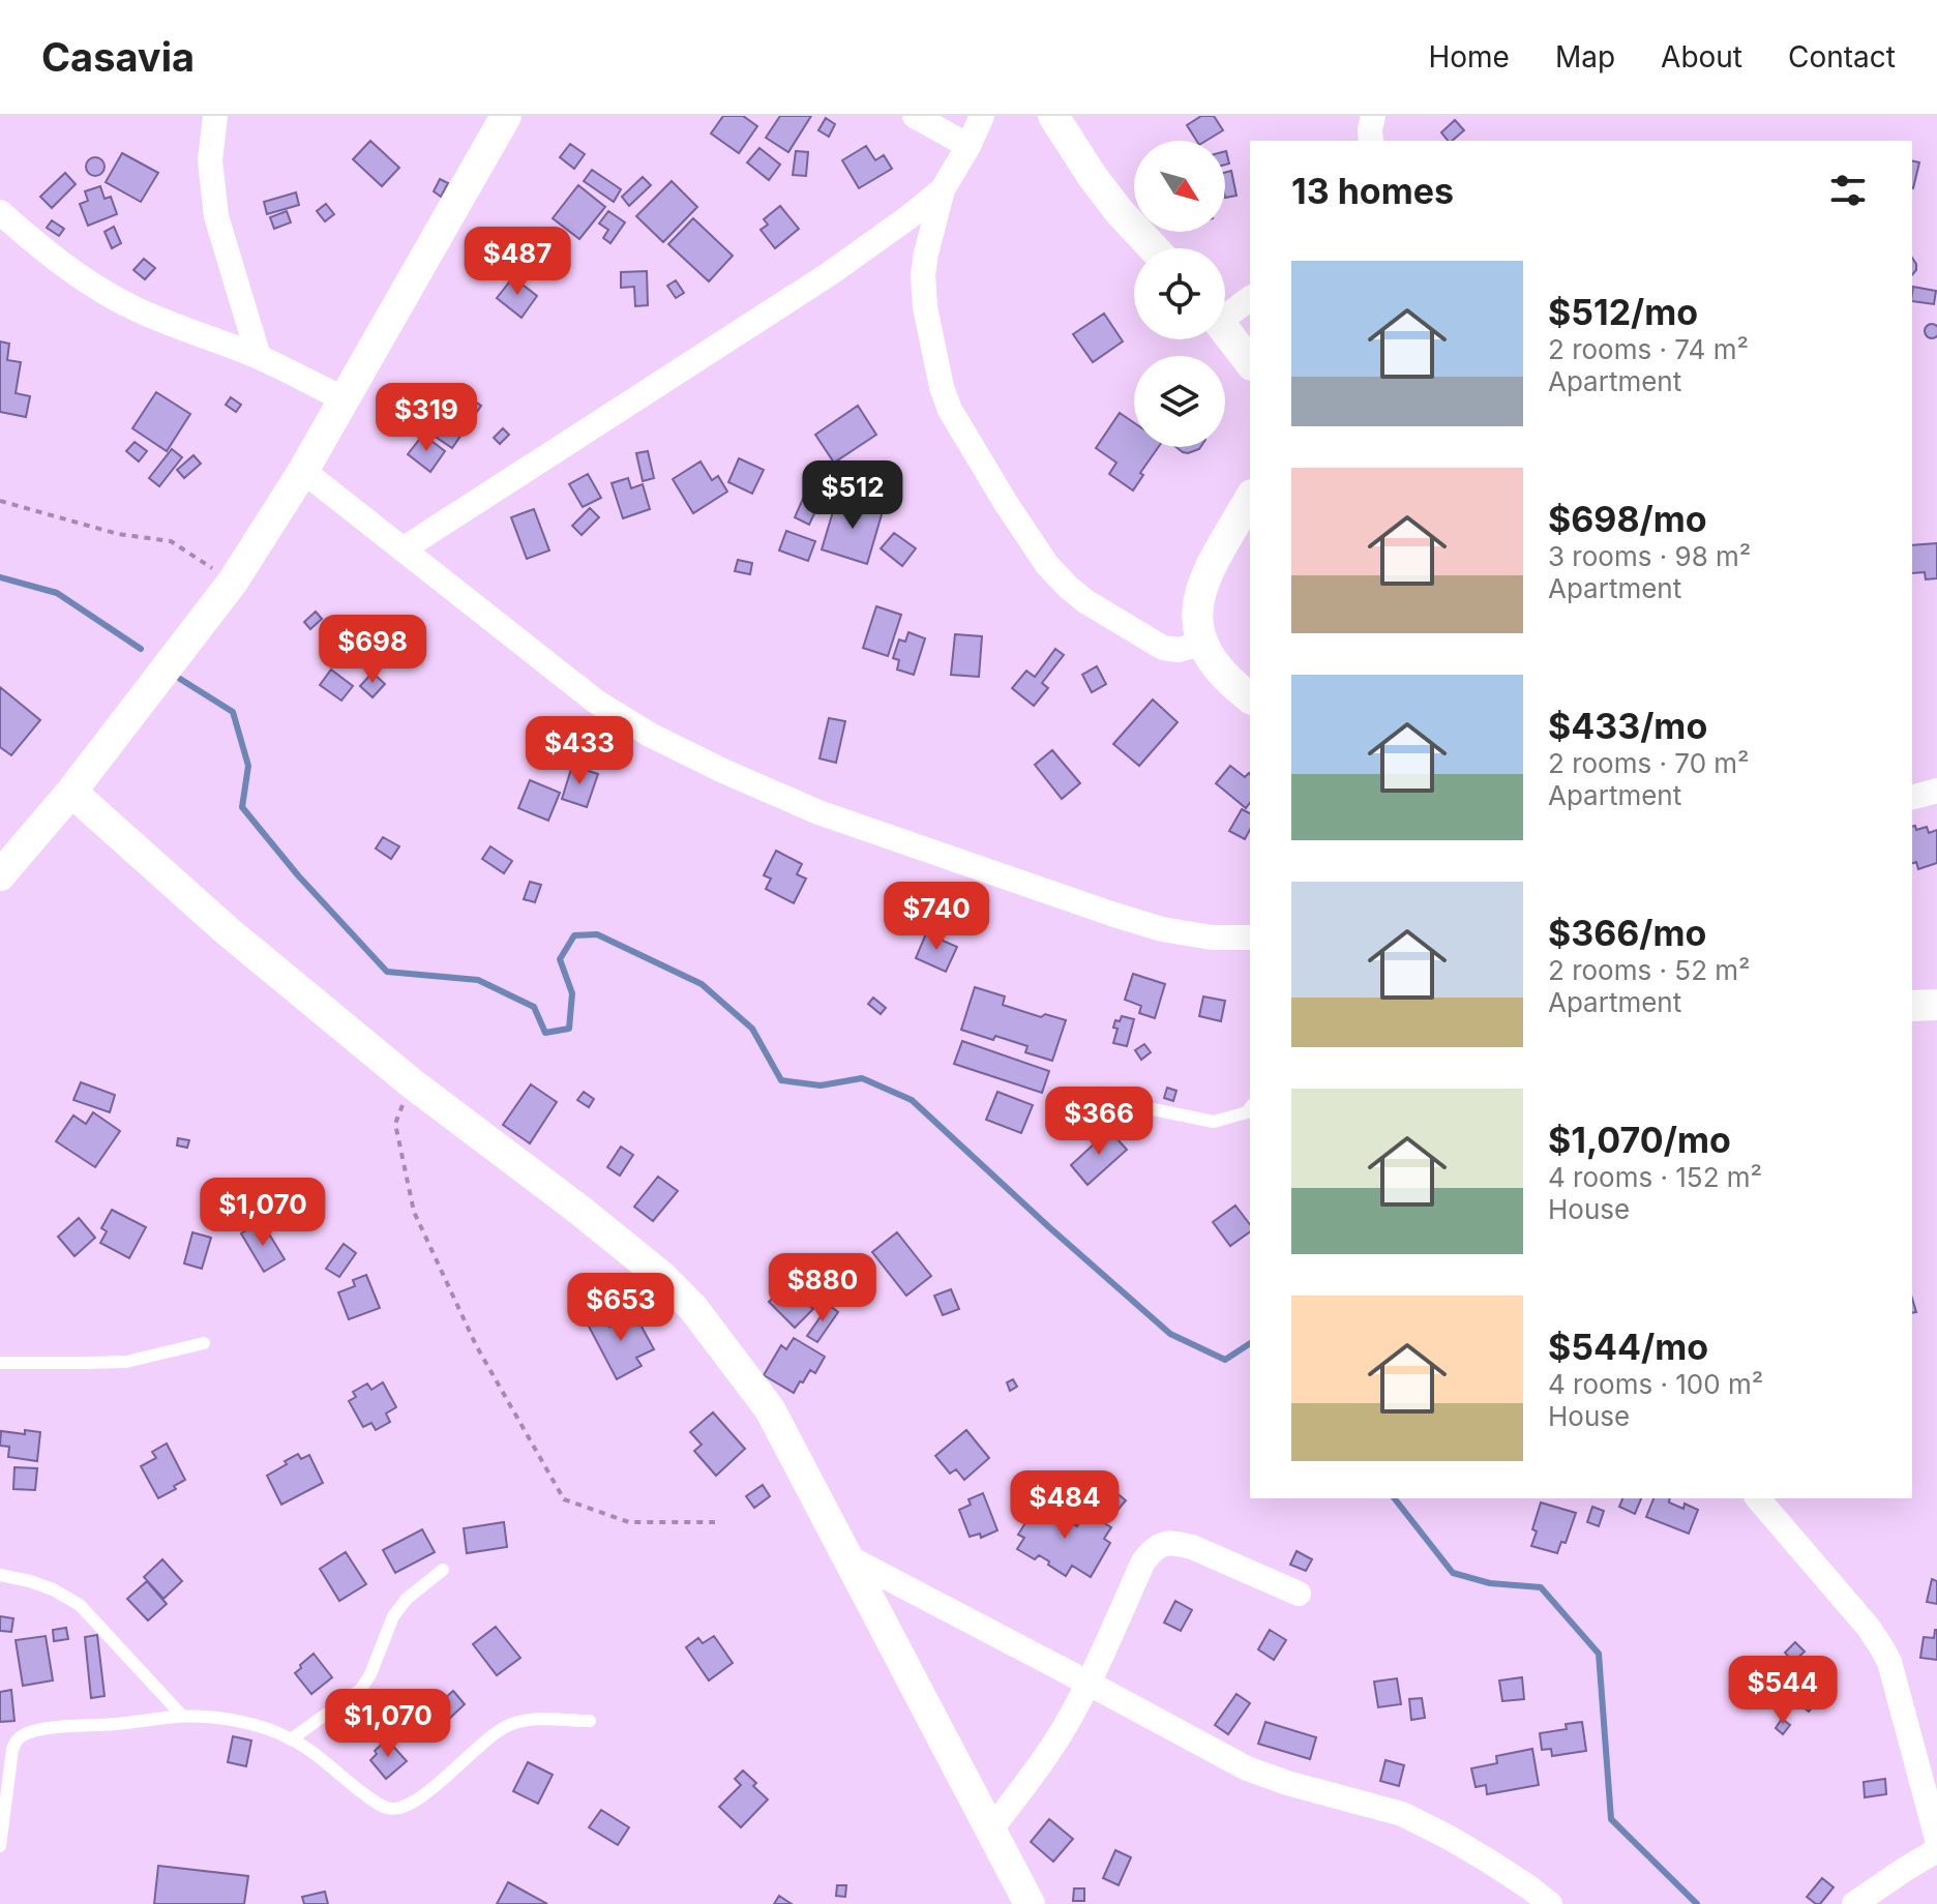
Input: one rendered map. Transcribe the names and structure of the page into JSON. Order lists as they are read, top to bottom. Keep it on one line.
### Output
{"north":"bottom right","page":{"header":"Casavia","nav":["Home","Map","About","Contact"],"heading":"13 homes","price":["$487","$319","$512","$698","$433","$740","$366","$1,070","$880","$653","$484","$544","$1,070"],"list":[{"name":"$512/mo","note":"2 rooms · 74 m² · Apartment"},{"name":"$698/mo","note":"3 rooms · 98 m² · Apartment"},{"name":"$433/mo","note":"2 rooms · 70 m² · Apartment"},{"name":"$366/mo","note":"2 rooms · 52 m² · Apartment"},{"name":"$1,070/mo","note":"4 rooms · 152 m² · House"},{"name":"$544/mo","note":"4 rooms · 100 m² · House"}]}}
